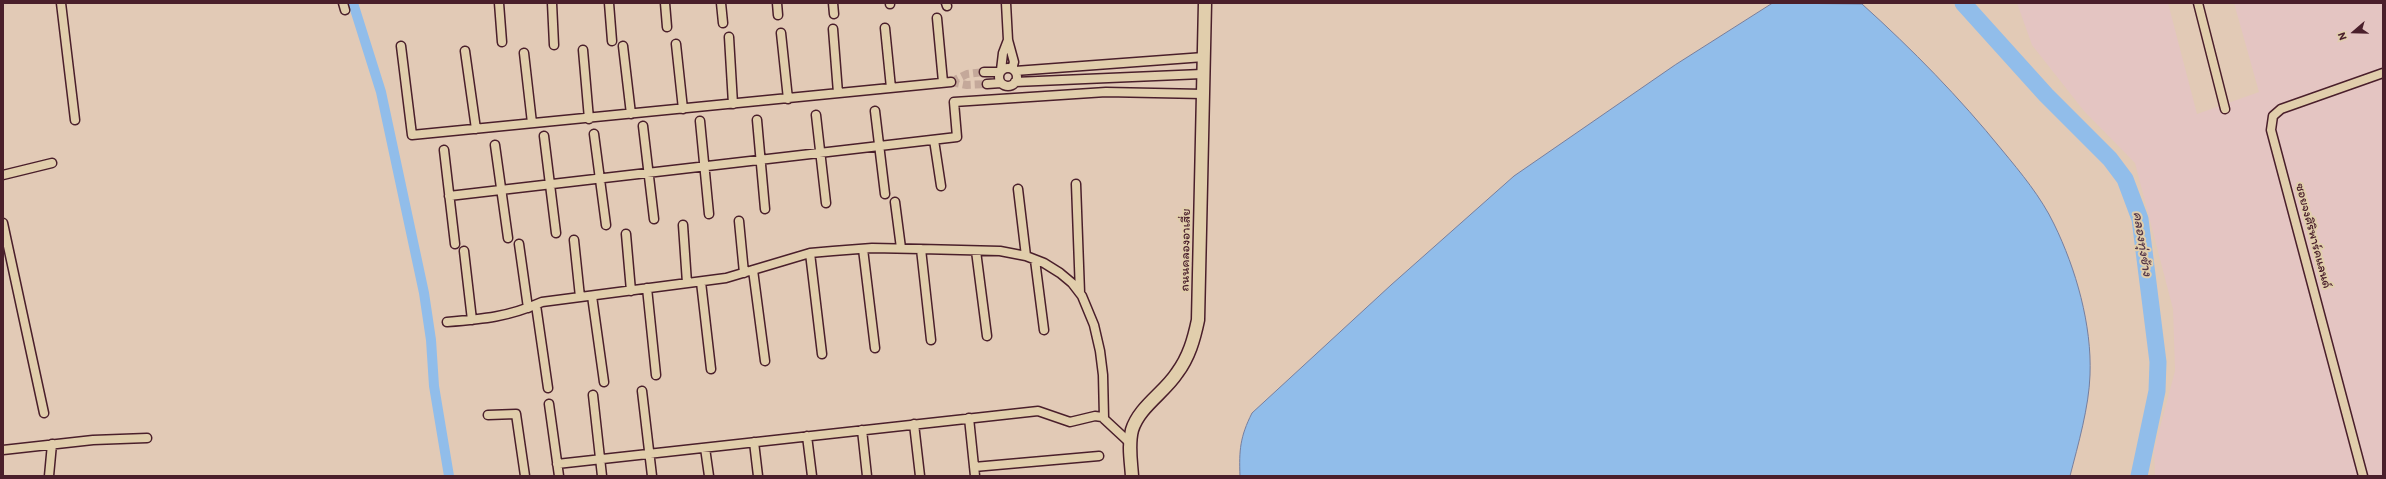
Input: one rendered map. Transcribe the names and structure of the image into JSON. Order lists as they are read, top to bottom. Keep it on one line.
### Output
{"streets":{"street":["ซอยจงศิริพาร์คแลนด์","ถนนคลองอาเสี่ย"]},"water":["คลองทุ่งช้าง"],"north":"left"}
